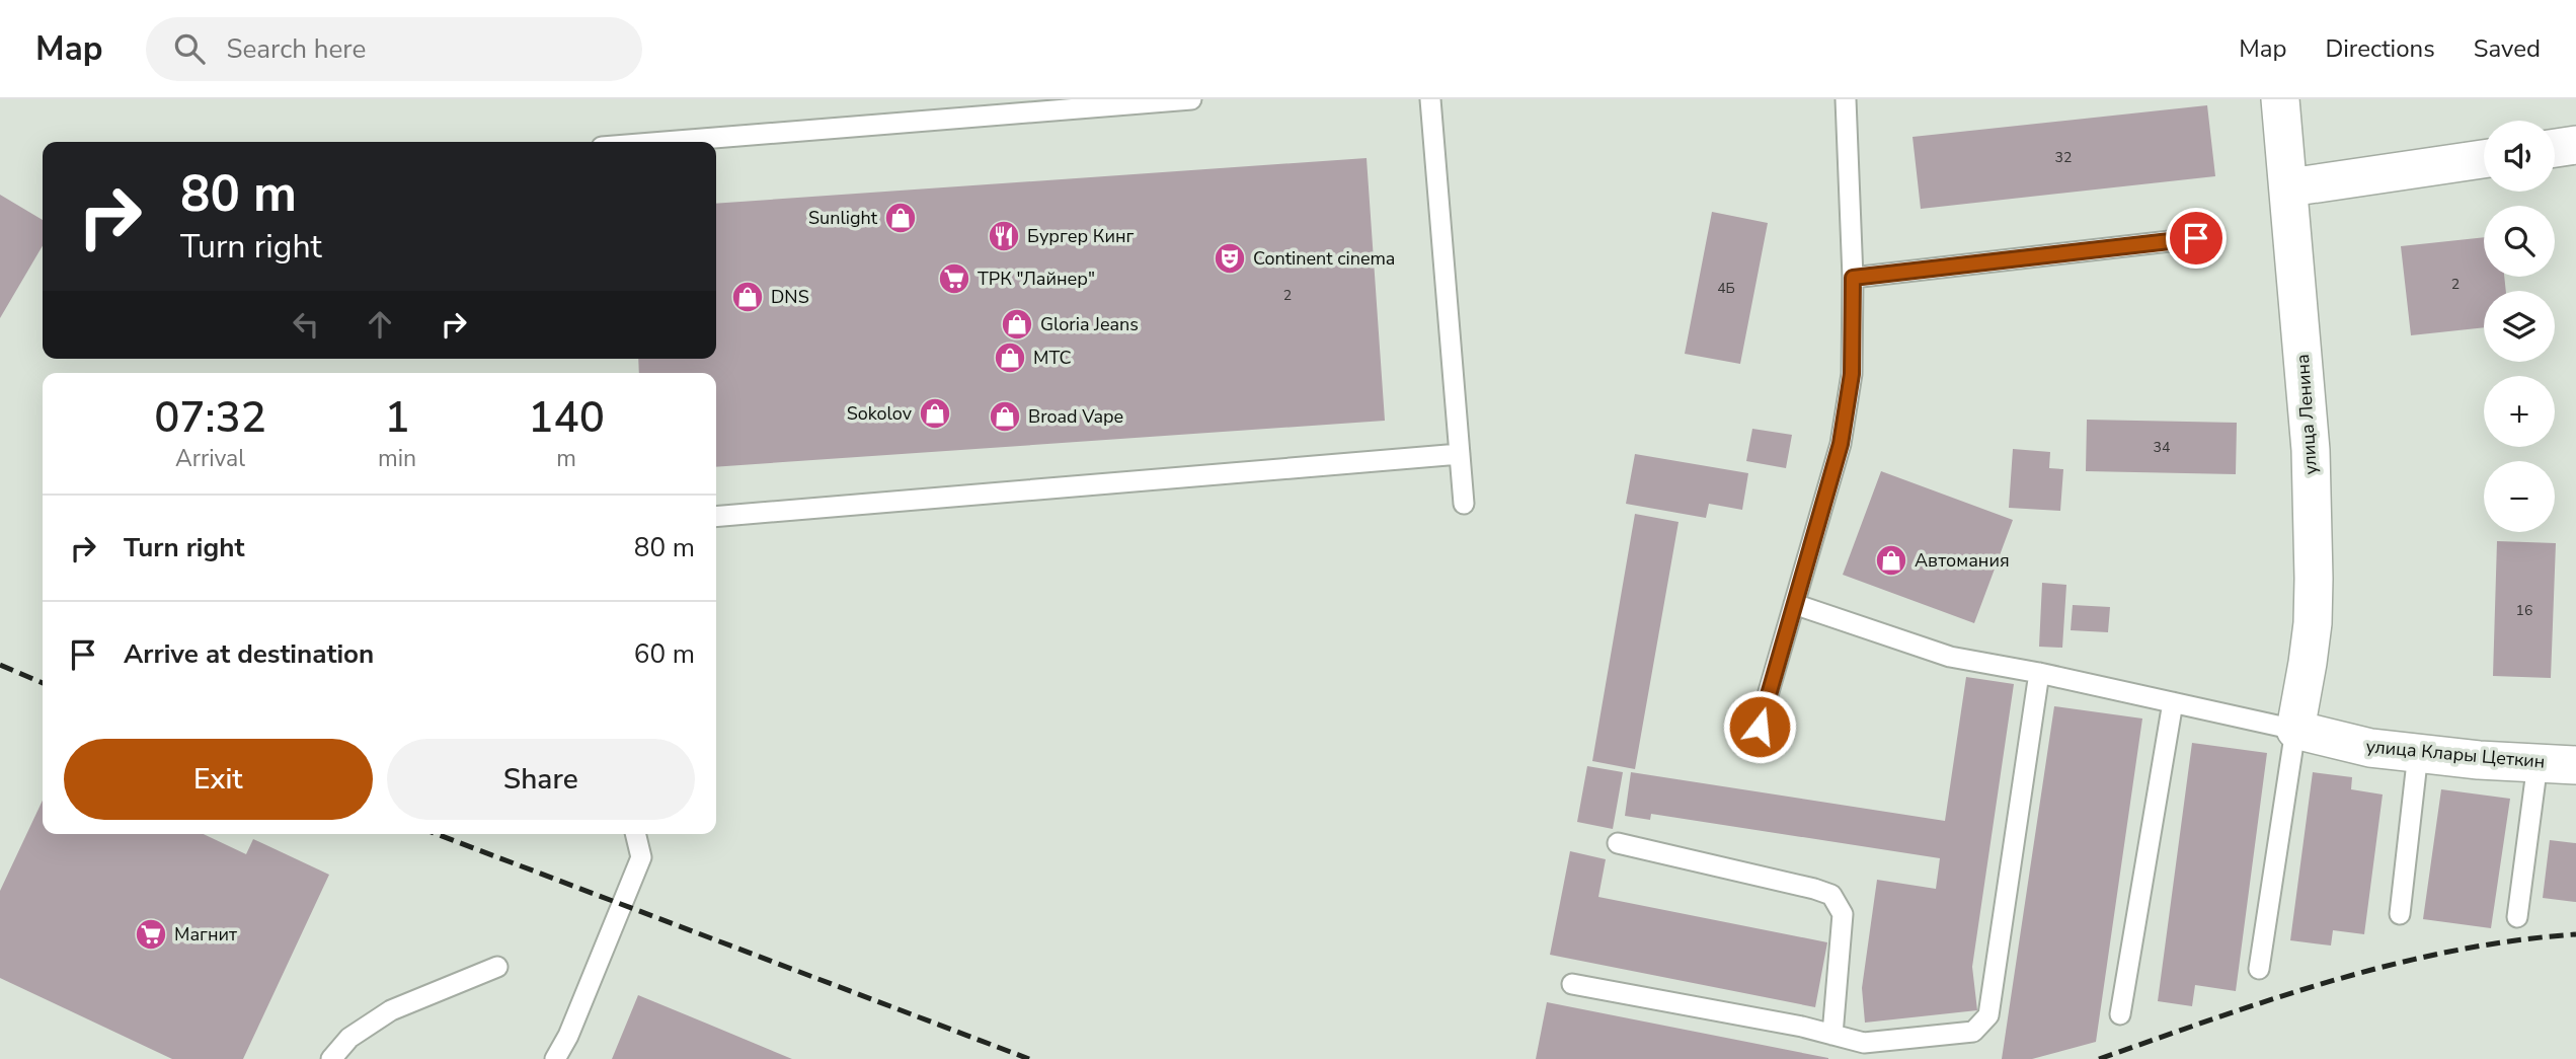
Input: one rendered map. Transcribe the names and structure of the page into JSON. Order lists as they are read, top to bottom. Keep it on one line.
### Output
{"streets":{"street":["улица Ленина","улица Клары Цеткин"]},"crossings":[["улица Ленина","улица Клары Цеткин"]],"places":{"shop":["Sunlight","DNS","Gloria Jeans","МТС","Sokolov","Broad Vape","Автомания"],"restaurant":["Бургер Кинг"],"theatre":["Continent cinema"],"supermarket":["ТРК \"Лайнер\"","Магнит"]},"house_numbers":["32","2","4Б","2","34","16"],"page":{"header":"Map","search":"Search here","nav":["Map","Directions","Saved"],"map_buttons":["+","−"],"turn":["80 m","Turn right"],"eta":["07:32","Arrival","1","min","140","m"],"list":[{"name":"Turn right","value":"80 m"},{"name":"Arrive at destination","value":"60 m"}],"buttons":["Exit","Share"]}}
